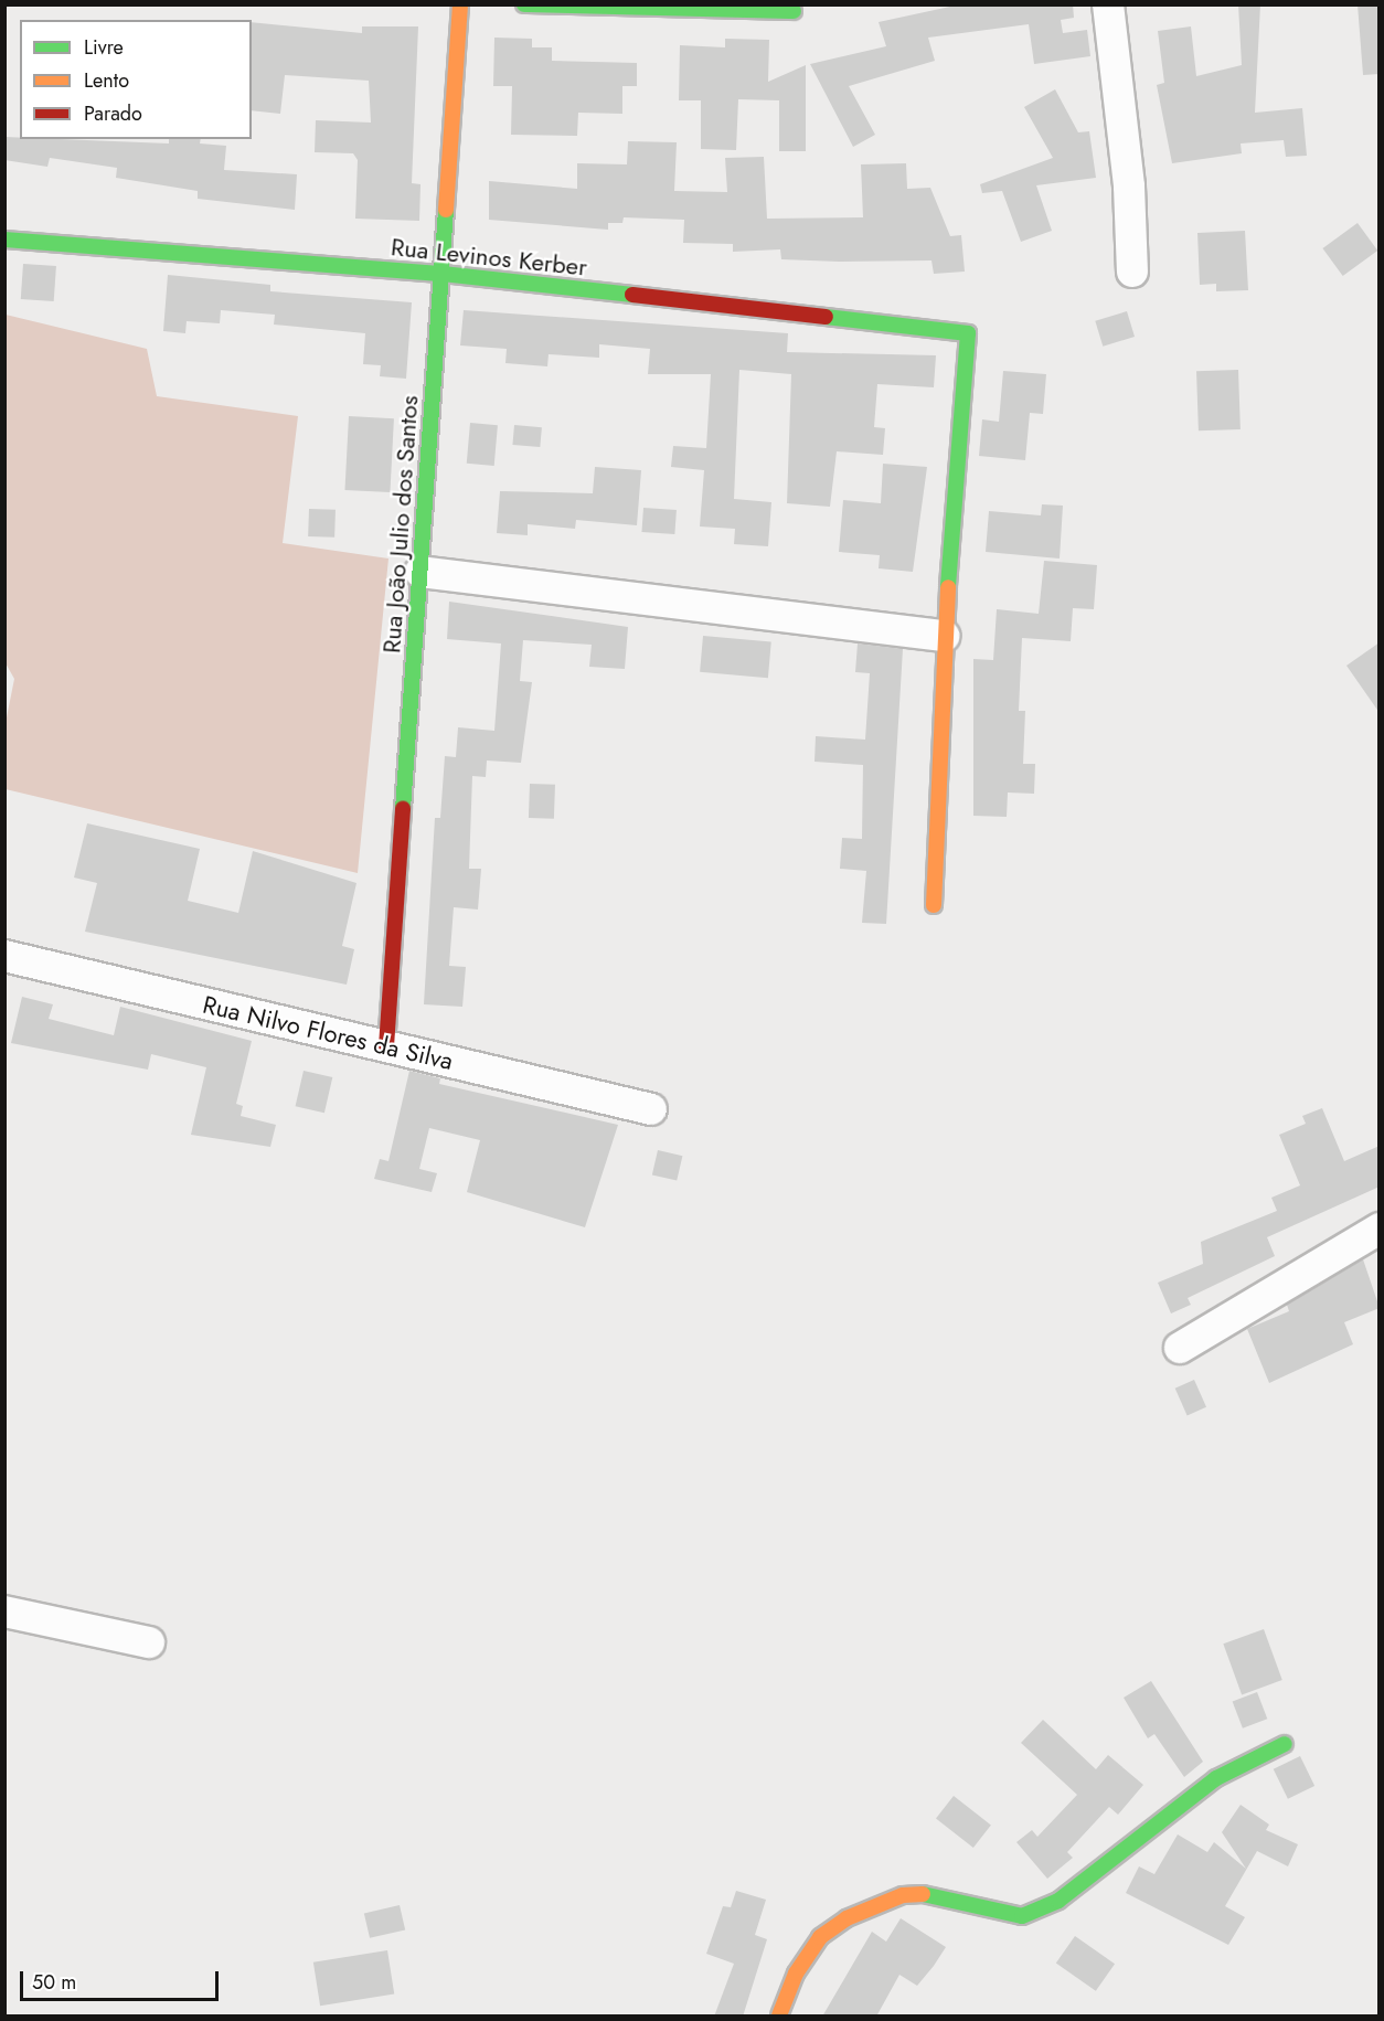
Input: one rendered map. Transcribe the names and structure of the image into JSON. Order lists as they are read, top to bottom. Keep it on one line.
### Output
{"streets":{"street":["Rua Levinos Kerber","Rua João Julio dos Santos","Rua Nilvo Flores da Silva"]},"crossings":[["Rua Levinos Kerber","Rua João Julio dos Santos"],["Rua João Julio dos Santos","Rua Nilvo Flores da Silva"]],"legend":["Livre","Lento","Parado"],"scale_bar":"50 m"}
